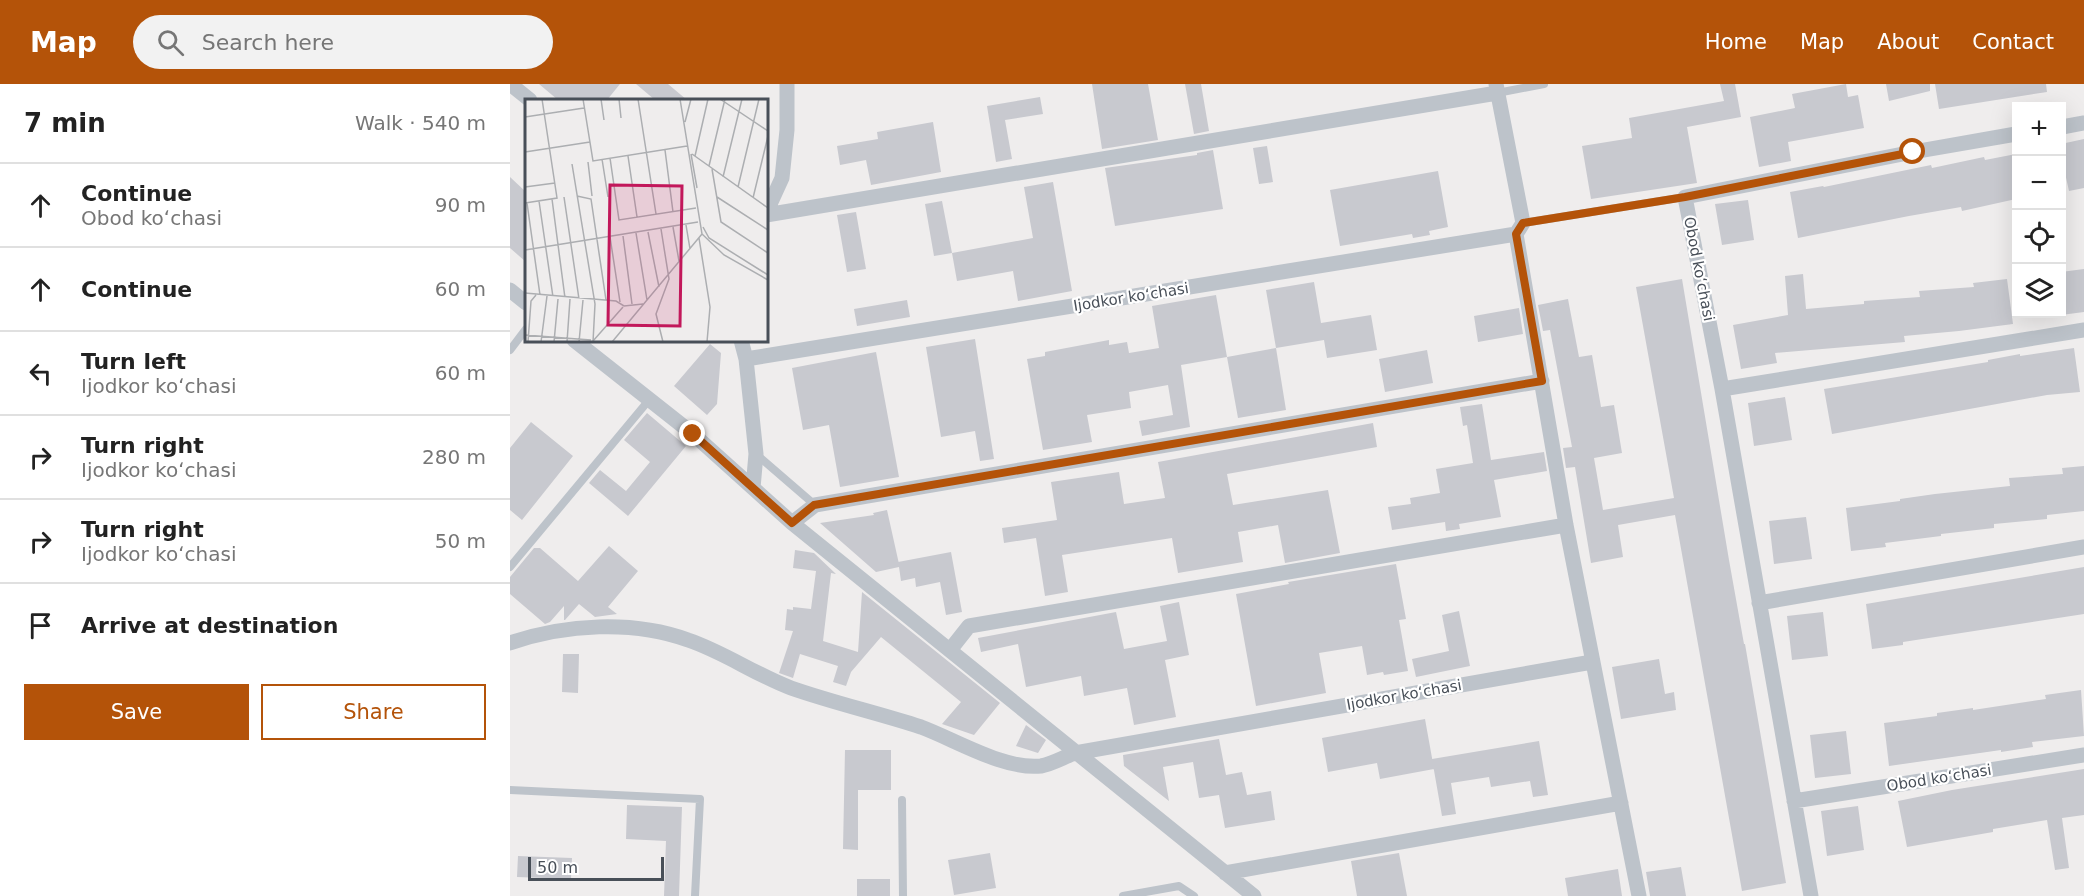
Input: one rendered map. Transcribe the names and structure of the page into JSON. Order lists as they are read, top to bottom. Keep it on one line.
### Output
{"streets":{"street":["Obod koʻchasi","Ijodkor koʻchasi"]},"scale_bar":"50 m","page":{"header":"Map","search":"Search here","nav":["Home","Map","About","Contact"],"heading":["7 min","Walk · 540 m"],"map_buttons":["+","−"],"list":[["Continue","Obod koʻchasi","90 m"],["Continue","60 m"],["Turn left","Ijodkor koʻchasi","60 m"],["Turn right","Ijodkor koʻchasi","280 m"],["Turn right","Ijodkor koʻchasi","50 m"],"Arrive at destination"],"buttons":["Save","Share"],"scale":"50 m"}}
